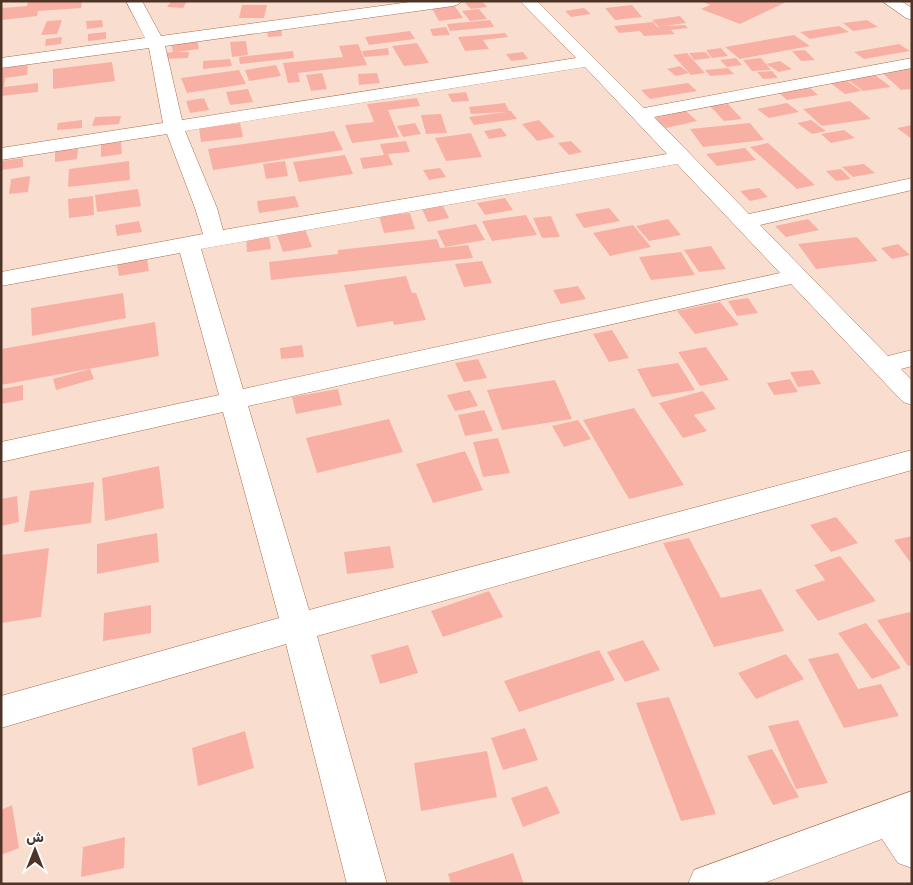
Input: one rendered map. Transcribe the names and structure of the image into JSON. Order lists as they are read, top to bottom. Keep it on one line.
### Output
{"north":"top"}
